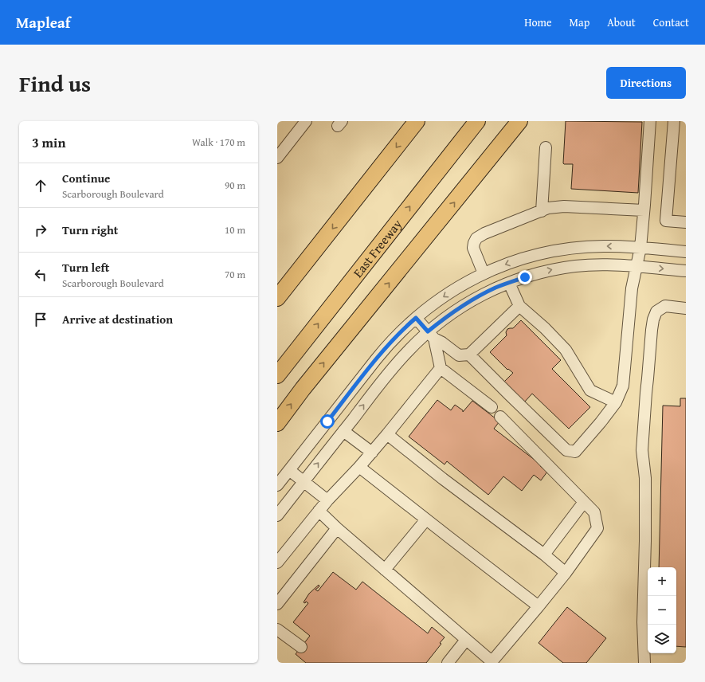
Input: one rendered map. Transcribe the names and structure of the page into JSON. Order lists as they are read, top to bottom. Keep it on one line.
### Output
{"streets":{"highway":["East Freeway"]},"page":{"header":"Mapleaf","nav":["Home","Map","About","Contact"],"title":"Find us","buttons":"Directions","heading":["3 min","Walk · 170 m"],"list":[["Continue","Scarborough Boulevard","90 m"],["Turn right","10 m"],["Turn left","Scarborough Boulevard","70 m"],"Arrive at destination"],"map_buttons":["+","−"]}}
